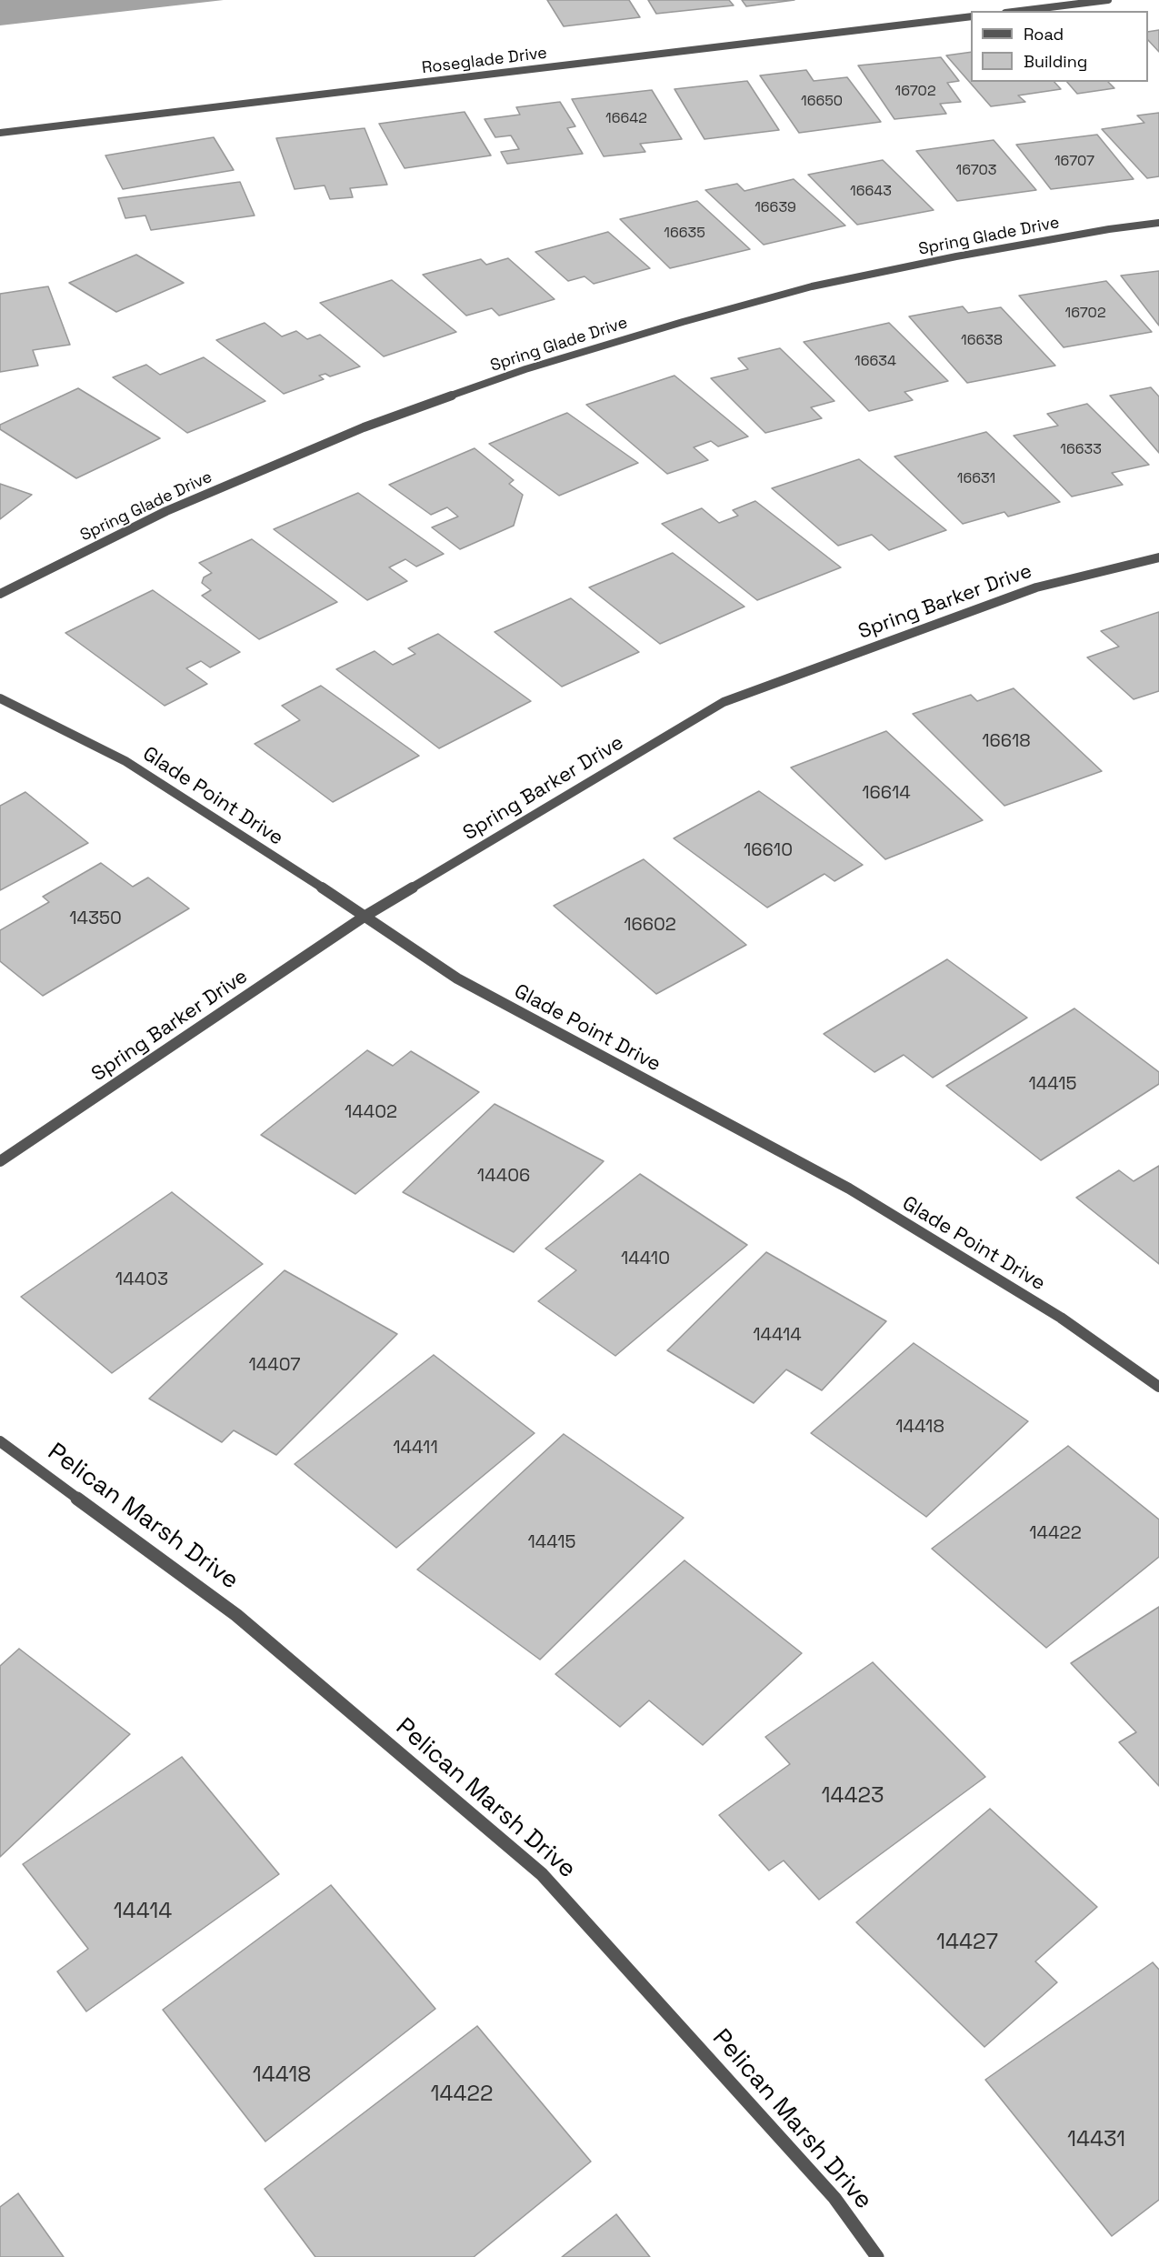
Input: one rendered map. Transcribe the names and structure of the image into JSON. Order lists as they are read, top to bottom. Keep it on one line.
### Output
{"streets":{"street":["Roseglade Drive","Spring Glade Drive","Spring Barker Drive","Glade Point Drive","Pelican Marsh Drive"]},"crossings":[["Spring Barker Drive","Glade Point Drive"]],"house_numbers":["16702","16650","16642","16707","16703","16643","16639","16635","16702","16638","16634","16633","16631","16618","16614","16610","14350","16602","14415","14402","14406","14410","14403","14414","14407","14418","14411","14422","14415","14423","14414","14427","14418","14422","14431"],"legend":["Road","Building"]}
